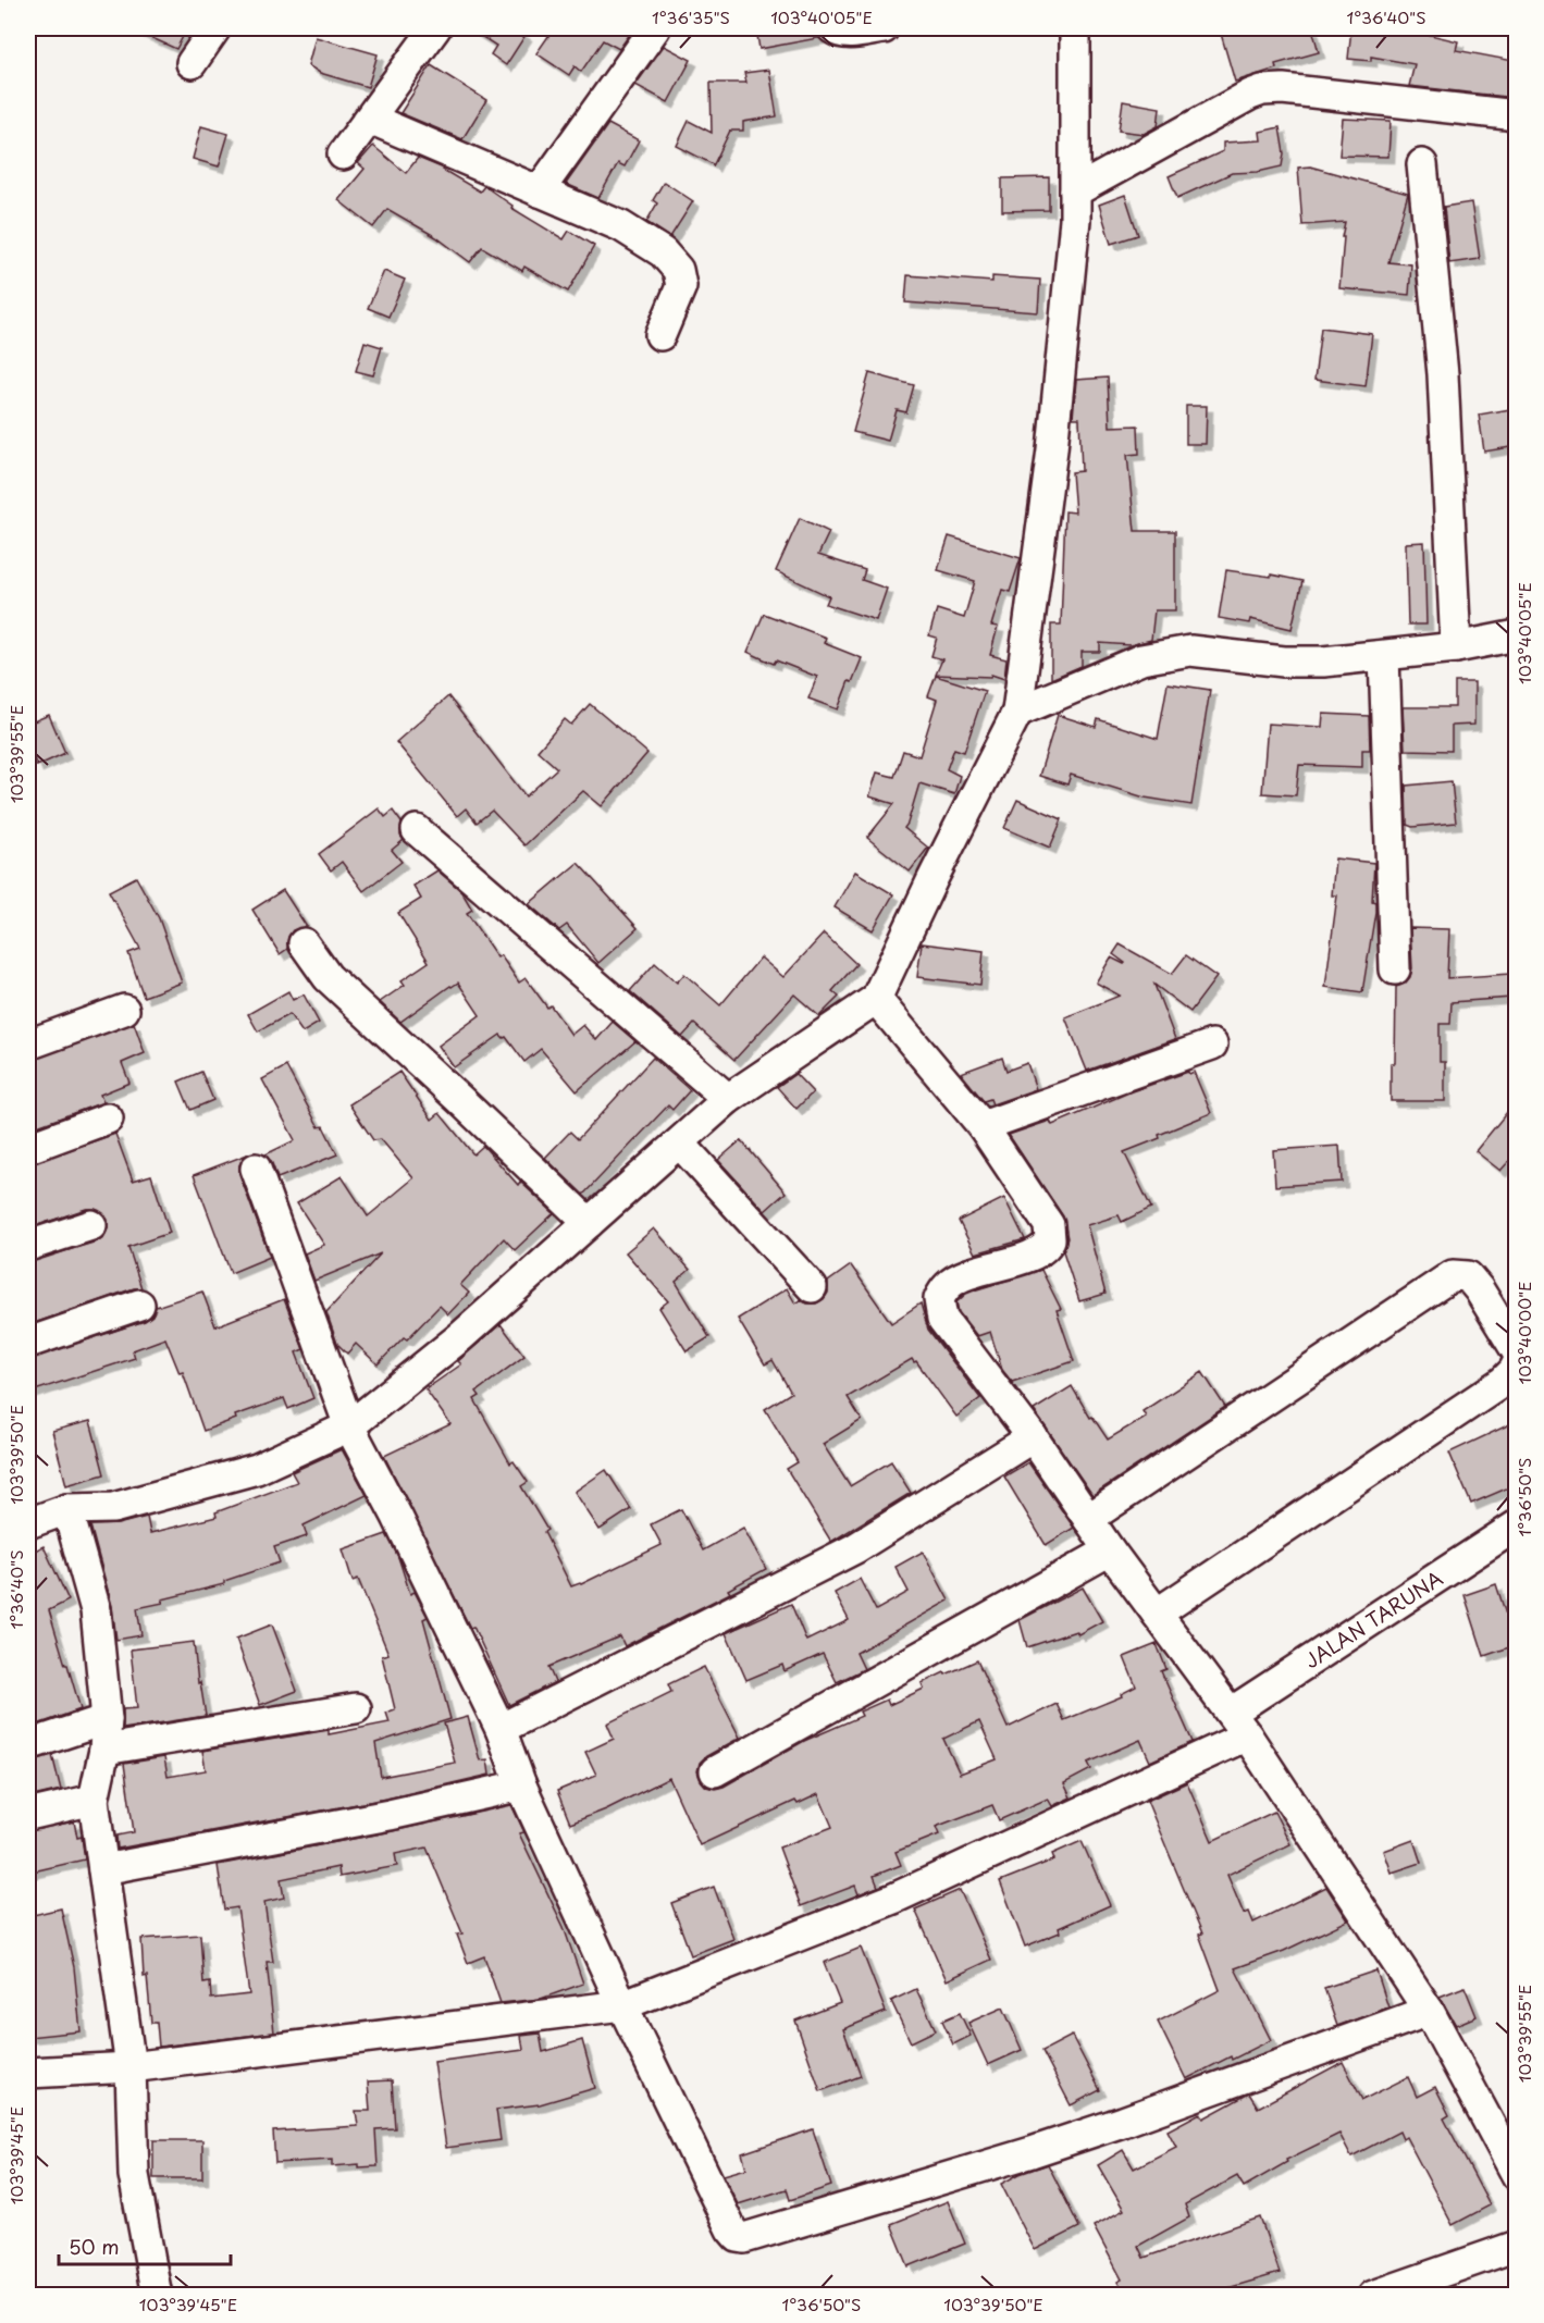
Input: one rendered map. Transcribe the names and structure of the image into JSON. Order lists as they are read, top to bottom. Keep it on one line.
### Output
{"streets":{"street":["JALAN TARUNA"]},"scale_bar":"50 m","coordinates":["1°36'35\"S","103°40'05\"E","1°36'40\"S","103°39'55\"E","103°40'00\"E","103°39'50\"E","1°36'50\"S","103°39'45\"E"]}
